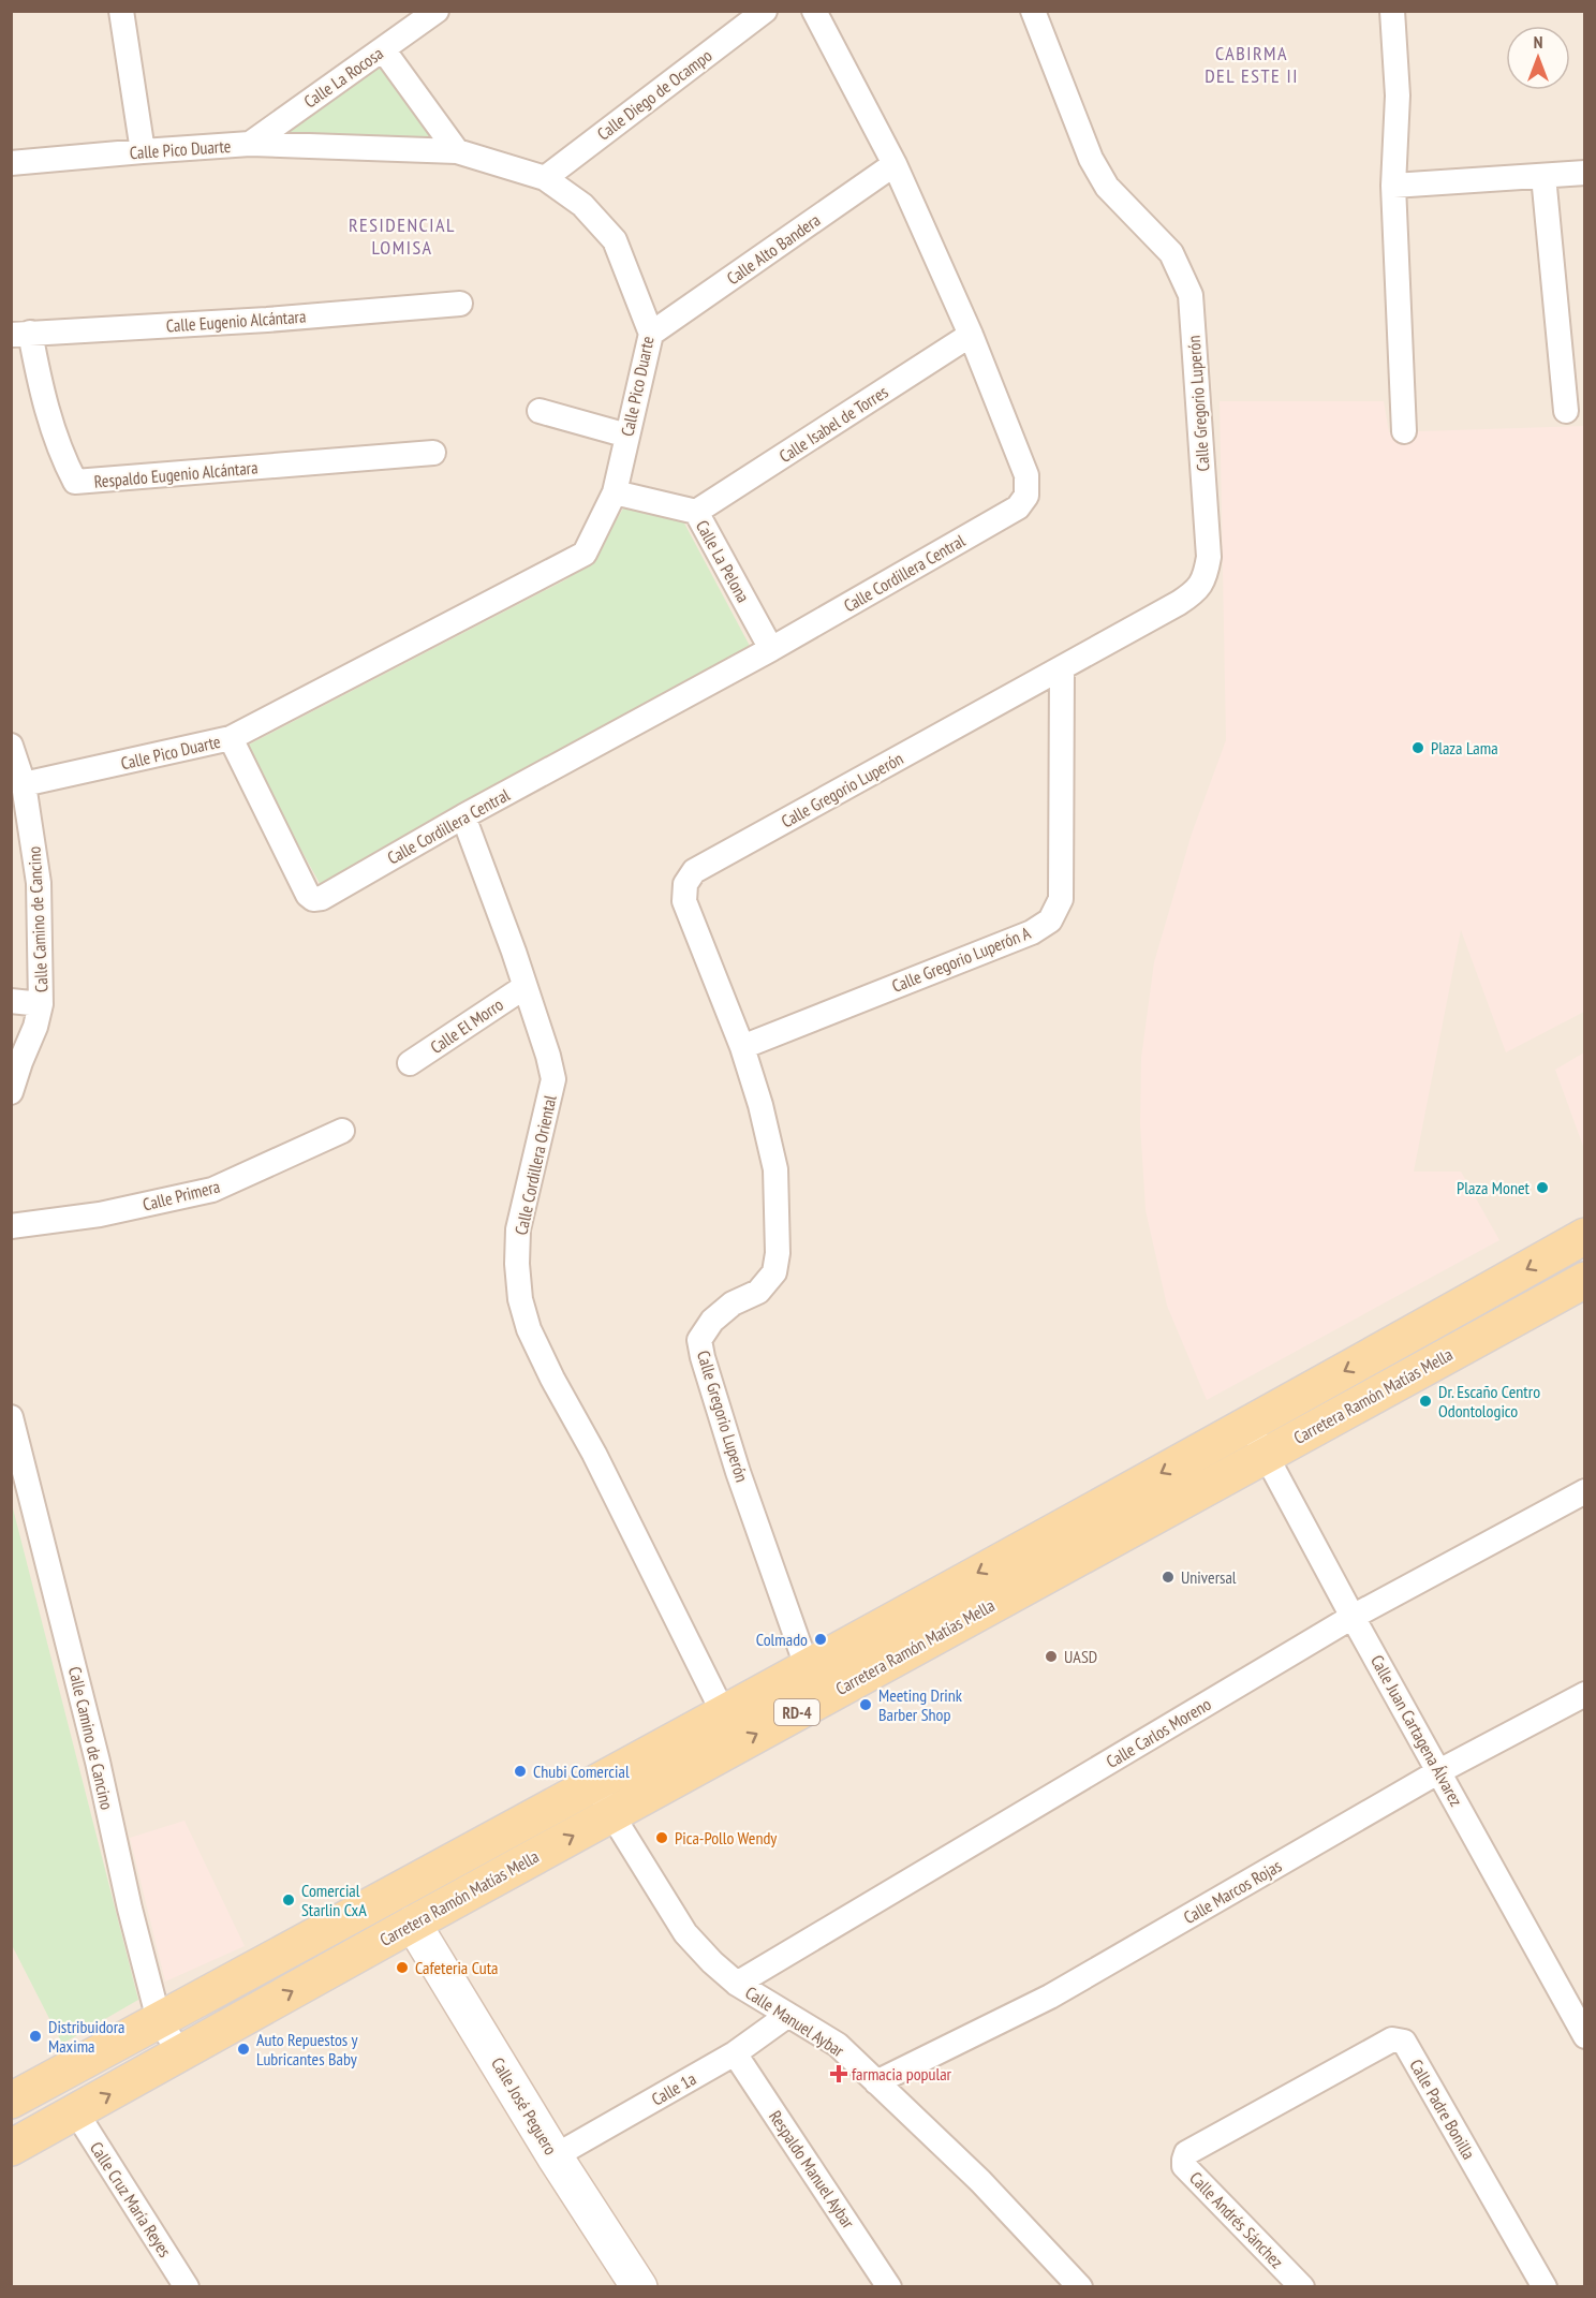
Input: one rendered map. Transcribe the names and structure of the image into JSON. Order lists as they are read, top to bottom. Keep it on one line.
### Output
{"streets":{"main road":["Carretera Ramón Matías Mella","RD-4","Calle José Peguero"],"street":["Calle La Rocosa","Calle Diego de Ocampo","Calle Pico Duarte","Calle Alto Bandera","Calle Eugenio Alcántara","Calle Gregorio Luperón","Calle Isabel de Torres","Respaldo Eugenio Alcántara","Calle La Pelona","Calle Cordillera Central","Calle Camino de Cancino","Calle Gregorio Luperón A","Calle El Morro","Calle Cordillera Oriental","Calle Primera","Calle Juan Cartagena Álvarez","Calle Carlos Moreno","Calle Marcos Rojas","Calle Manuel Aybar","Calle 1a","Calle Padre Bonilla","Respaldo Manuel Aybar","Calle Cruz María Reyes","Calle Andrés Sánchez"]},"crossings":[["Calle La Rocosa","Calle Pico Duarte"],["Calle Diego de Ocampo","Calle Pico Duarte"],["Calle Pico Duarte","Calle Alto Bandera"],["Calle Pico Duarte","Calle La Pelona"],["Calle Pico Duarte","Calle Cordillera Central"],["Calle Pico Duarte","Calle Camino de Cancino"],["Calle Alto Bandera","Calle Cordillera Central"],["Calle Eugenio Alcántara","Respaldo Eugenio Alcántara"],["Calle Gregorio Luperón","Calle Gregorio Luperón A"],["Calle Gregorio Luperón","Carretera Ramón Matías Mella"],["Calle Isabel de Torres","Calle La Pelona"],["Calle Isabel de Torres","Calle Cordillera Central"],["Calle La Pelona","Calle Cordillera Central"],["Calle Cordillera Central","Calle Cordillera Oriental"],["Calle Camino de Cancino","Carretera Ramón Matías Mella"],["Calle El Morro","Calle Cordillera Oriental"],["Calle Cordillera Oriental","Carretera Ramón Matías Mella"],["Carretera Ramón Matías Mella","Calle Juan Cartagena Álvarez"],["Carretera Ramón Matías Mella","Calle Manuel Aybar"],["Carretera Ramón Matías Mella","Calle José Peguero"],["Carretera Ramón Matías Mella","Calle Cruz María Reyes"],["Calle Juan Cartagena Álvarez","Calle Carlos Moreno"],["Calle Juan Cartagena Álvarez","Calle Marcos Rojas"],["Calle Carlos Moreno","Calle Manuel Aybar"],["Calle Marcos Rojas","Calle Manuel Aybar"],["Calle Manuel Aybar","Calle 1a"],["Calle 1a","Calle José Peguero"],["Calle 1a","Respaldo Manuel Aybar"],["Calle Padre Bonilla","Calle Andrés Sánchez"]],"districts":["CABIRMA DEL ESTE II","RESIDENCIAL LOMISA"],"places":{"other":["Plaza Lama","Plaza Monet","Dr. Escaño Centro Odontologico","Universal","Colmado","UASD","Meeting Drink Barber Shop","Chubi Comercial","Pica-Pollo Wendy","Comercial Starlin CxA","Cafeteria Cuta","Distribuidora Maxima","Auto Repuestos y Lubricantes Baby"],"health":["farmacia popular"]},"north":"top"}
